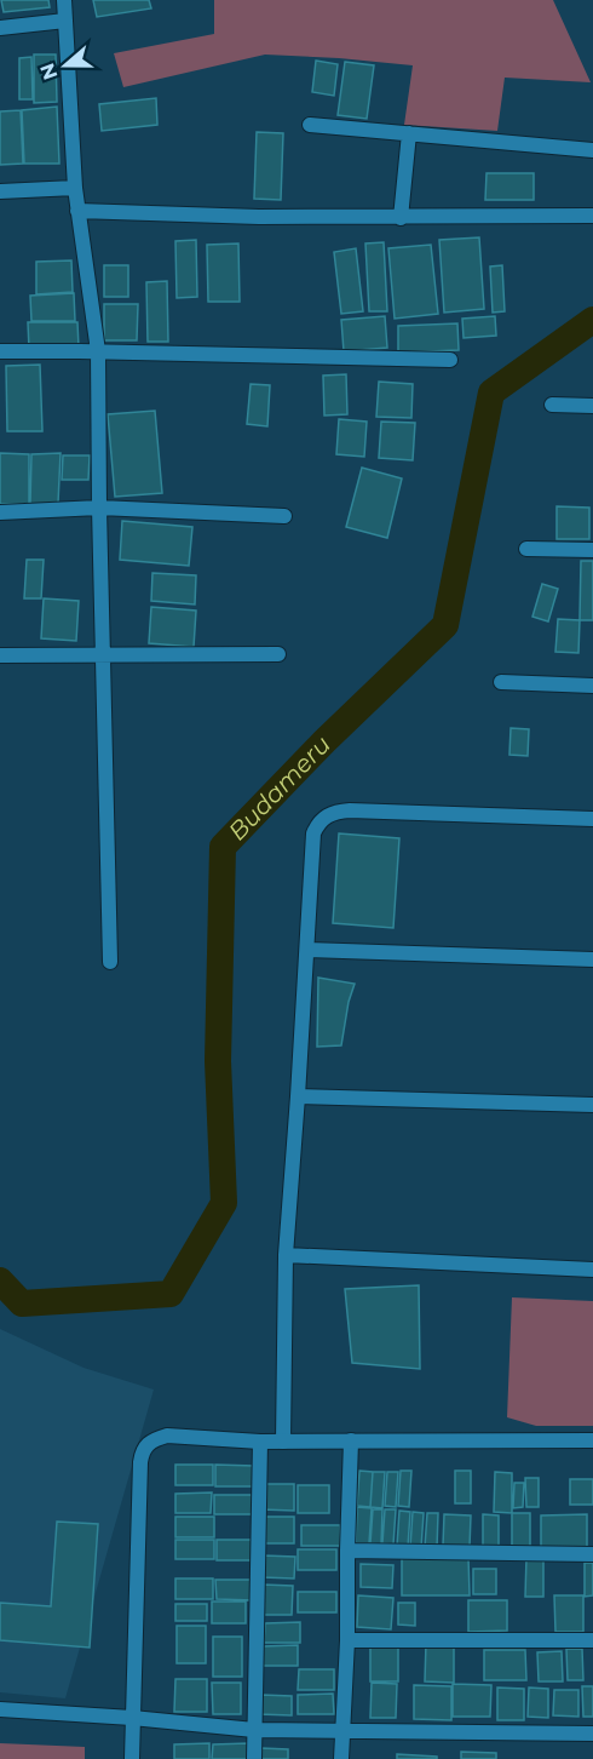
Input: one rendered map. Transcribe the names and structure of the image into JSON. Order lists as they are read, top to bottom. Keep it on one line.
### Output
{"water":["Budameru"],"north":"left"}
